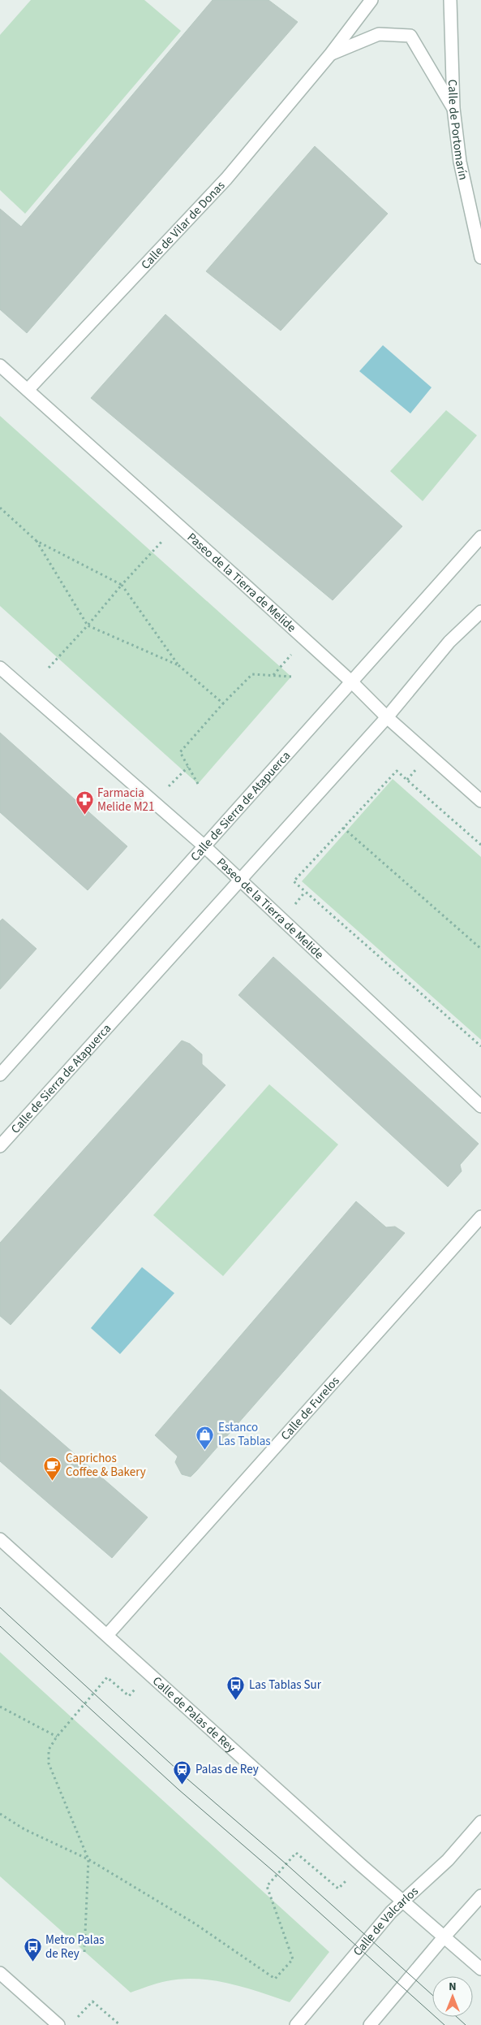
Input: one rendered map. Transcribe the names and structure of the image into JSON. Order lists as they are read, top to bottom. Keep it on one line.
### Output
{"streets":{"street":["Calle de Portomarín","Calle de Vilar de Donas","Paseo de la Tierra de Melide","Calle de Sierra de Atapuerca","Calle de Furelos","Calle de Palas de Rey","Calle de Valcarlos"]},"crossings":[["Calle de Portomarín","Calle de Vilar de Donas"],["Calle de Vilar de Donas","Paseo de la Tierra de Melide"],["Paseo de la Tierra de Melide","Calle de Sierra de Atapuerca"],["Calle de Furelos","Calle de Palas de Rey"],["Calle de Palas de Rey","Calle de Valcarlos"]],"places":{"pharmacy":["Farmacia Melide M21"],"shop":["Estanco Las Tablas"],"cafe":["Caprichos Coffee & Bakery"],"bus stop":["Las Tablas Sur","Metro Palas de Rey"],"station":["Palas de Rey"]},"north":"top"}
